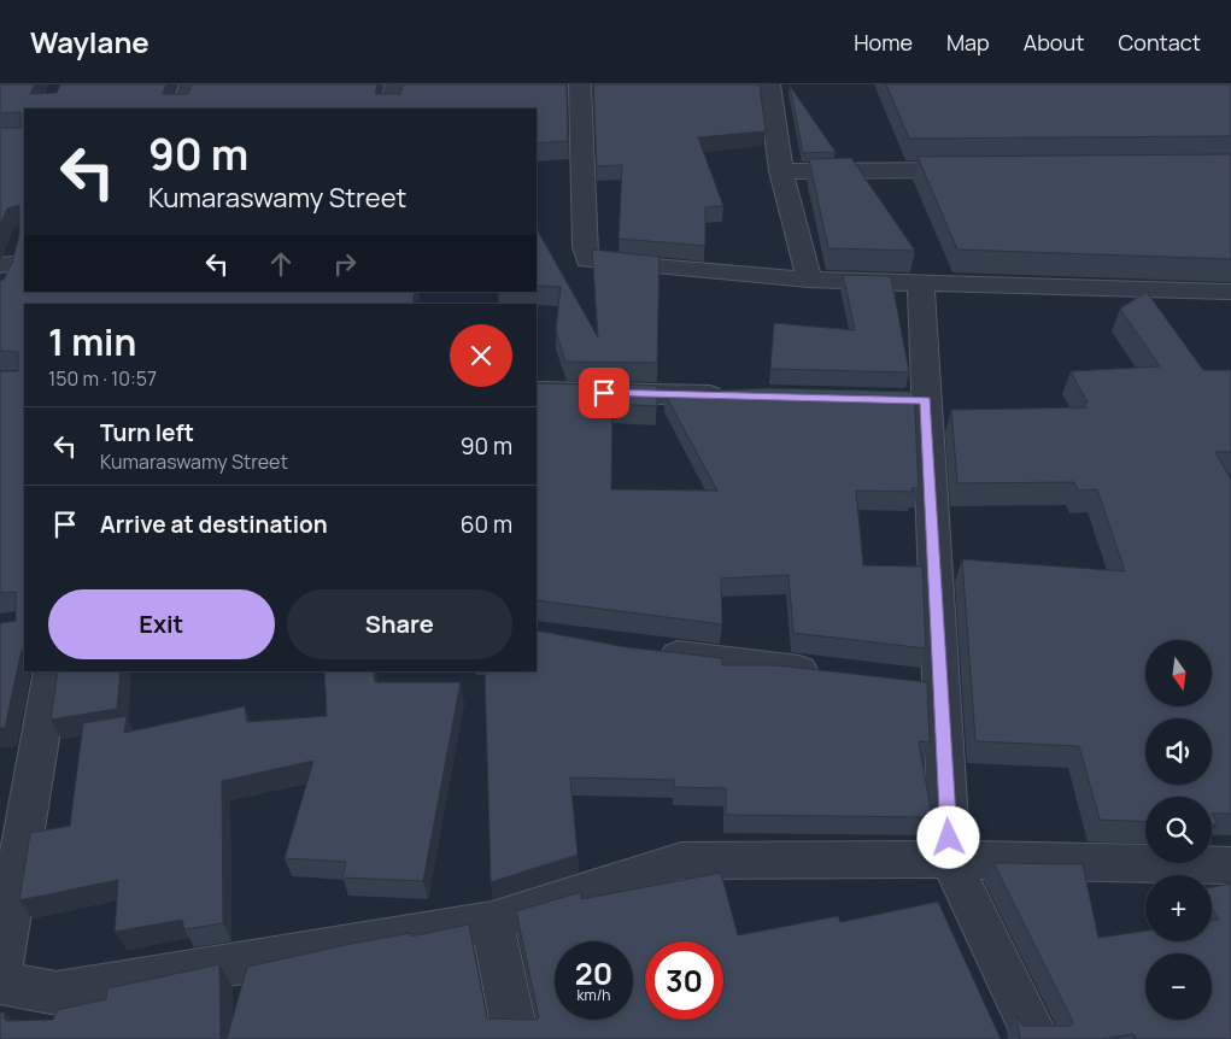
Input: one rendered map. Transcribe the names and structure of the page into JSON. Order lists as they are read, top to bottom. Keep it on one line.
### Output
{"north":"bottom","page":{"header":"Waylane","nav":["Home","Map","About","Contact"],"turn":["90 m","Kumaraswamy Street"],"heading":["1 min","150 m · 10:57"],"list":[{"name":"Turn left","note":"Kumaraswamy Street","value":"90 m"},{"name":"Arrive at destination","value":"60 m"}],"buttons":["Exit","Share"],"map_buttons":["+","−"],"speed":"20 km/h","limit":"30"}}
